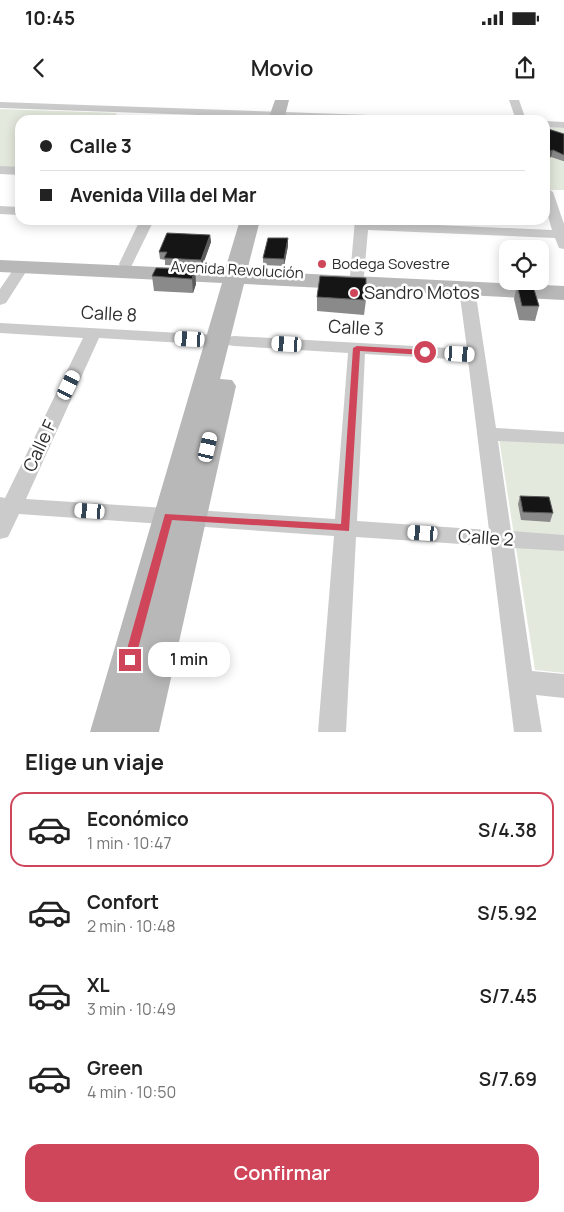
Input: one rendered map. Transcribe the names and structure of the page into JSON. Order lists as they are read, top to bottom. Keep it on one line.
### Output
{"streets":{"main road":["Avenida Revolución"],"street":["Calle 8","Calle 3","Calle F","Calle 2"]},"crossings":[["Calle 8","Calle 3"],["Calle 8","Calle F"],["Calle F","Calle 2"]],"places":["Bodega Sovestre","Sandro Motos"],"page":{"status":"10:45","header":"Movio","banner":["Calle 3","Avenida Villa del Mar"],"bubble":"1 min","heading":"Elige un viaje","list":[{"name":"Económico","note":"1 min · 10:47","value":"S/4.38"},{"name":"Confort","note":"2 min · 10:48","value":"S/5.92"},{"name":"XL","note":"3 min · 10:49","value":"S/7.45"},{"name":"Green","note":"4 min · 10:50","value":"S/7.69"}],"buttons":"Confirmar"}}
